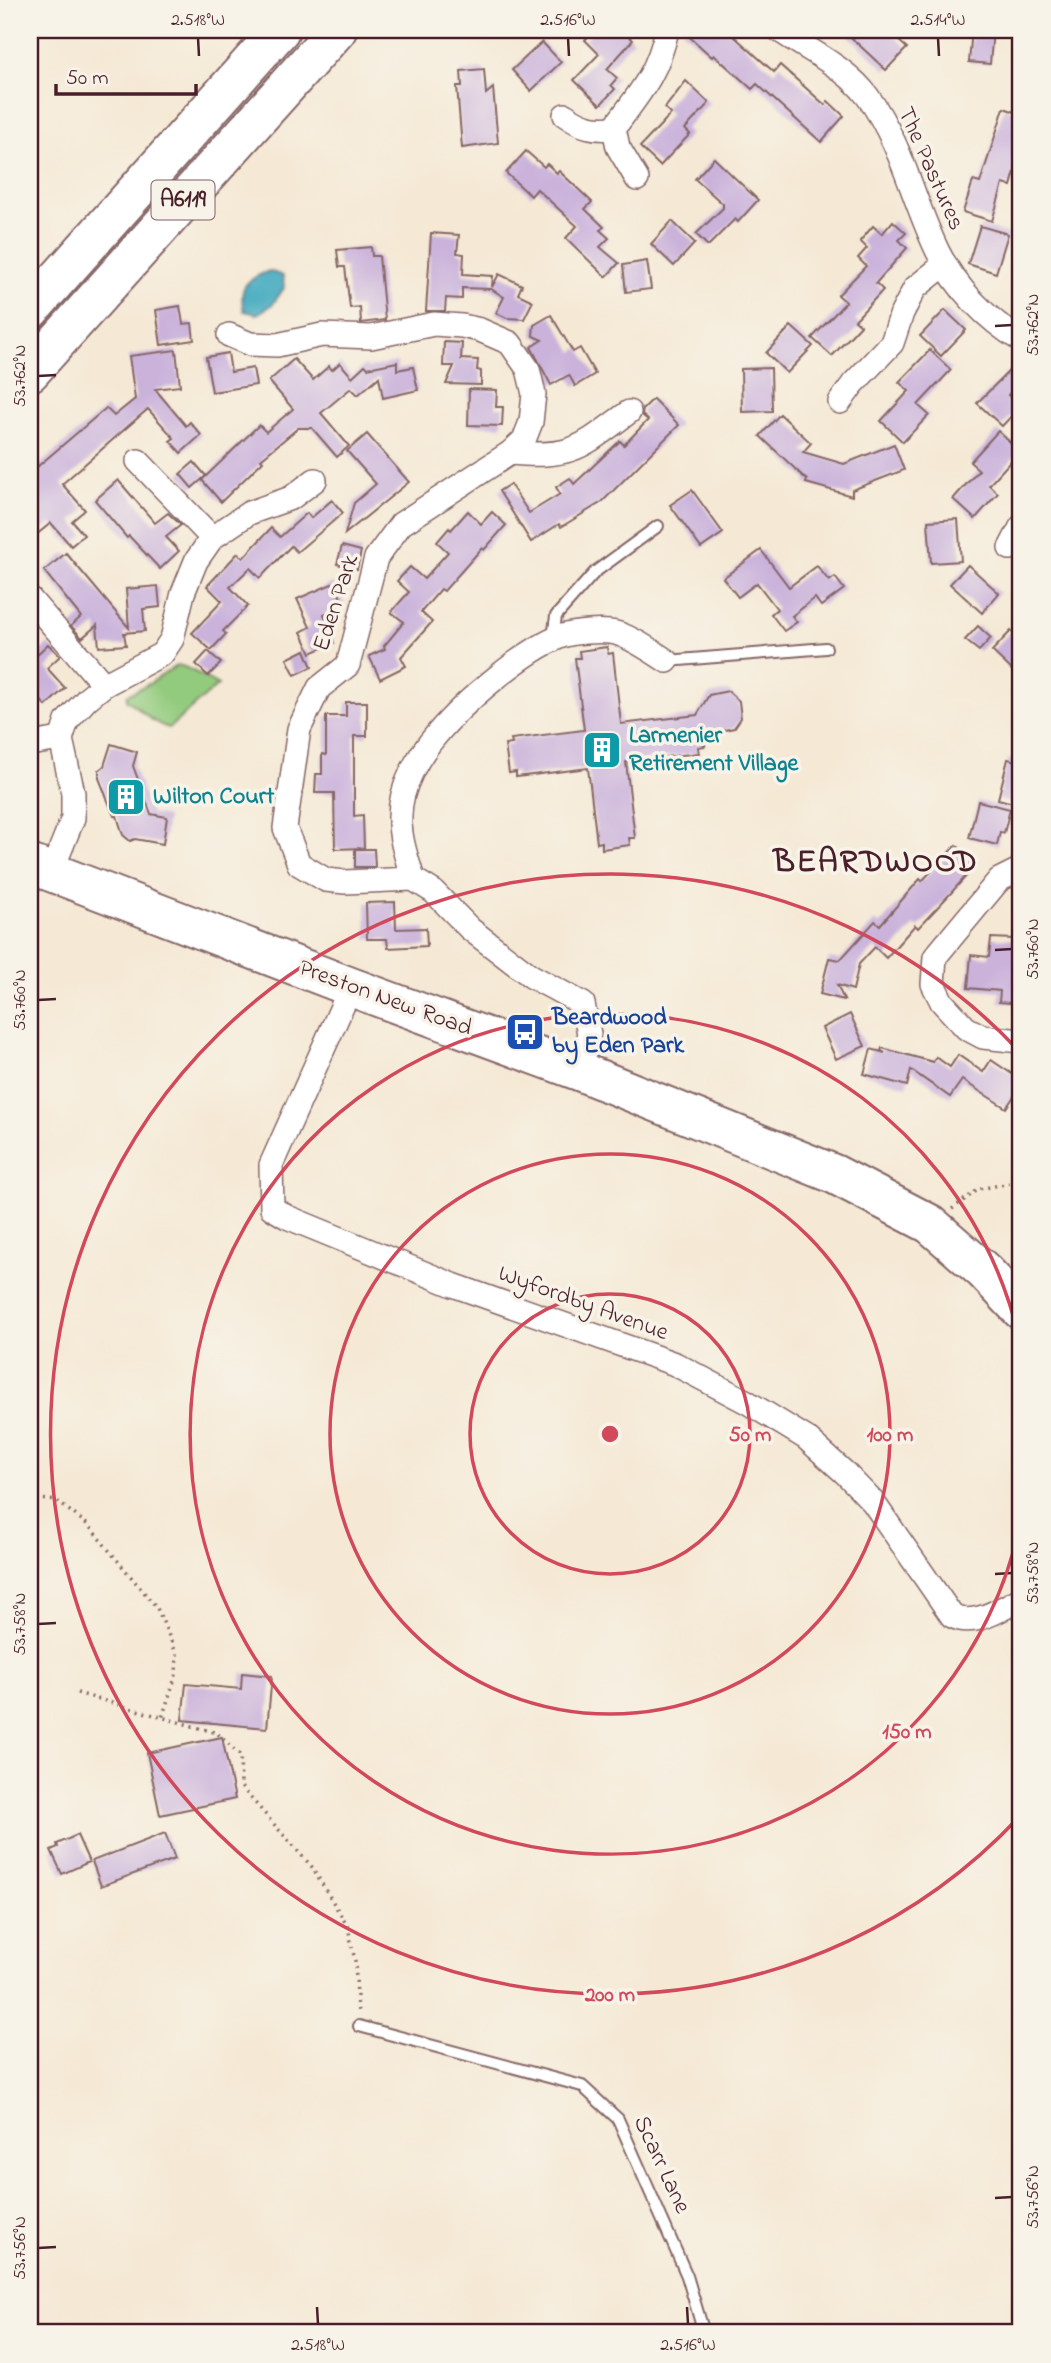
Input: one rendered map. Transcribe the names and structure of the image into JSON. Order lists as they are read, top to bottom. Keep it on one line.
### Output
{"streets":{"highway":["A6119","Preston New Road"],"street":["The Pastures","Eden Park","Wyfordby Avenue"],"lane":["Scarr Lane"]},"crossings":[["Preston New Road","Wyfordby Avenue"]],"districts":["BEARDWOOD"],"places":{"building":["Larmenier Retirement Village","Wilton Court"],"bus stop":["Beardwood by Eden Park"]},"scale_bar":"50 m","coordinates":["2.518°W","2.516°W","2.514°W","53.762°N","53.760°N","53.758°N","53.756°N"],"rings":["50 m","100 m","150 m","200 m"]}
